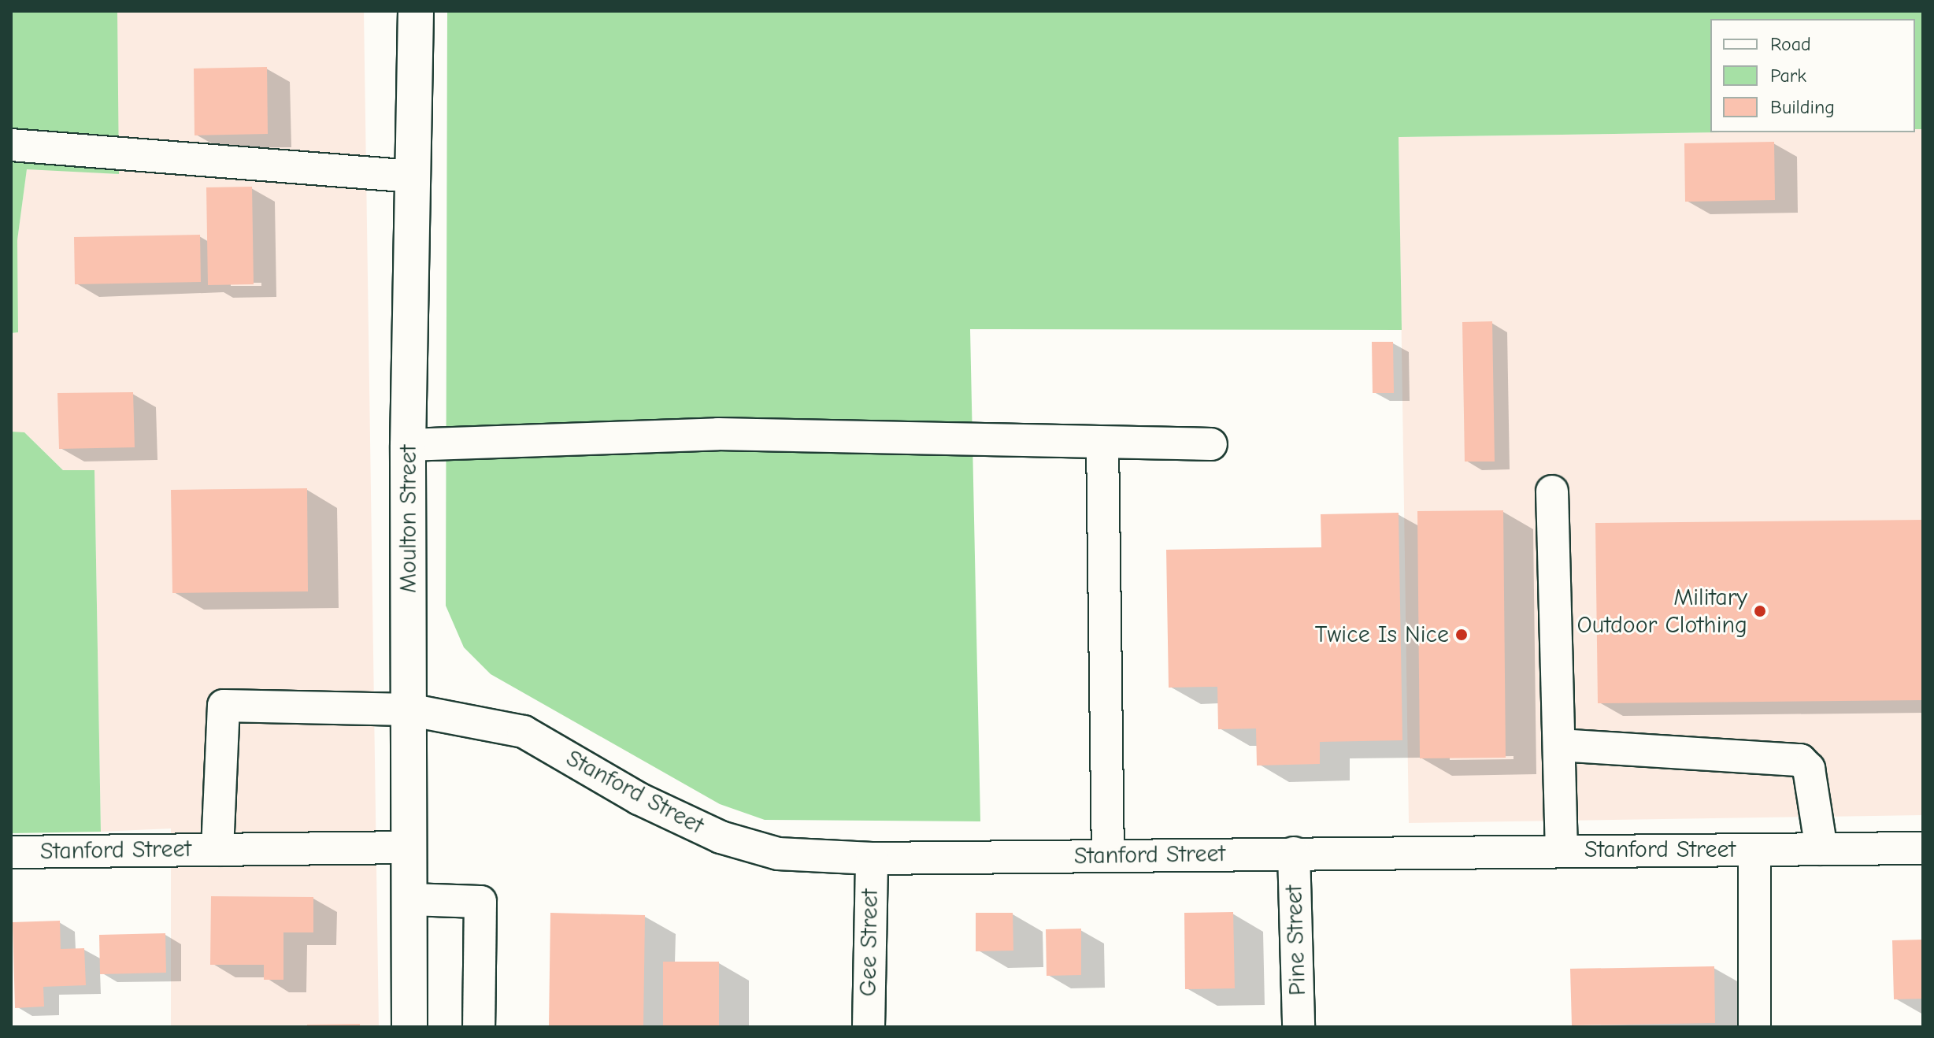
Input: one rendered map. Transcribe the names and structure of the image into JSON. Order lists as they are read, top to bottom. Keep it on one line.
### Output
{"streets":{"main road":["Moulton Street"],"street":["Stanford Street","Pine Street","Gee Street"]},"crossings":[["Moulton Street","Stanford Street"],["Stanford Street","Pine Street"],["Stanford Street","Gee Street"]],"places":["Military Outdoor Clothing","Twice Is Nice"],"legend":["Road","Park","Building"]}
